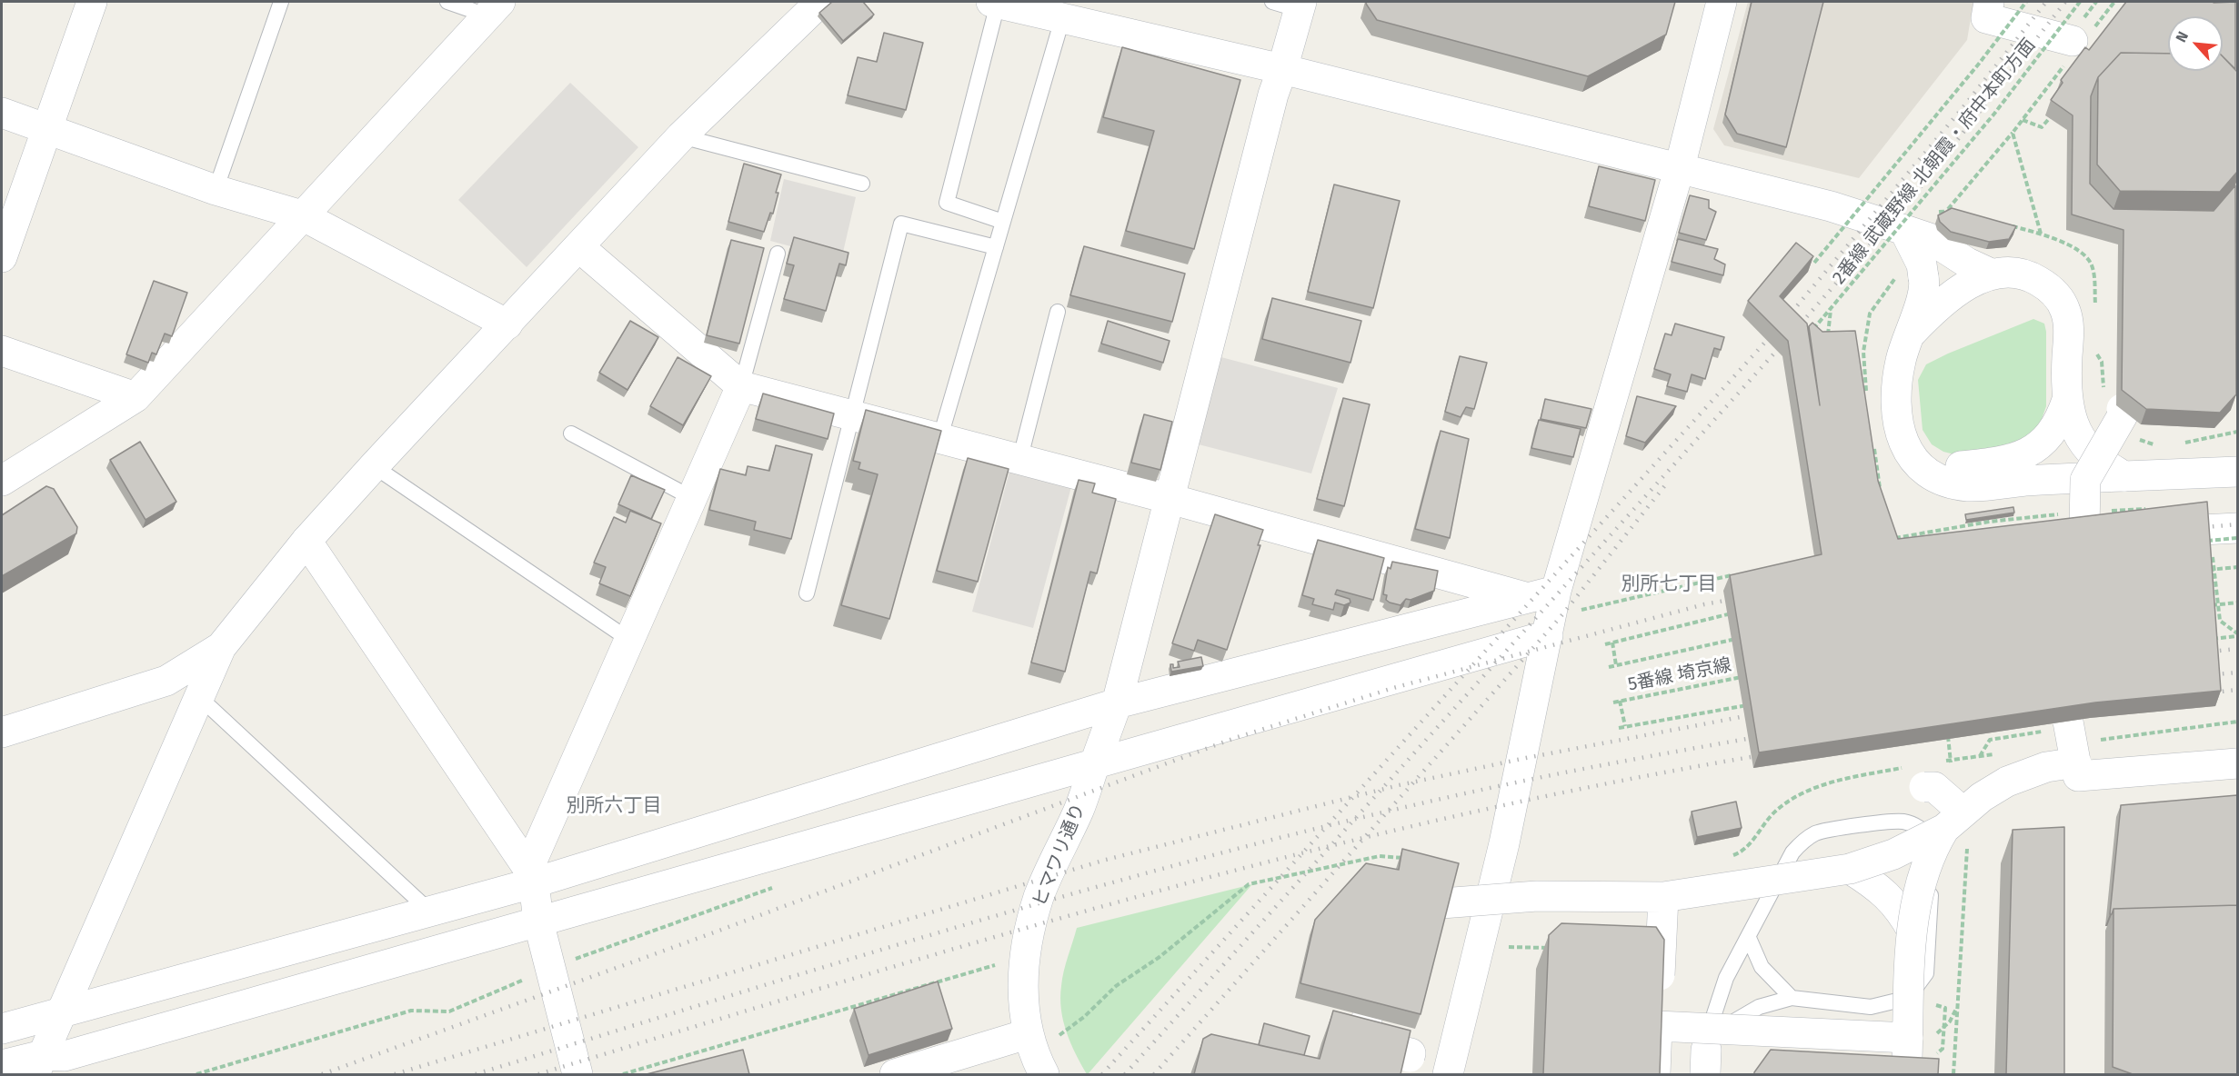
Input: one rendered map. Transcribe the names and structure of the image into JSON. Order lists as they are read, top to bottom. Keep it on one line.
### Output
{"streets":{"street":["ヒマワリ通り"],"path":["2番線 武蔵野線 北朝霞・府中本町方面","5番線 埼京線"]},"districts":["別所七丁目","別所六丁目"],"north":"top left"}
